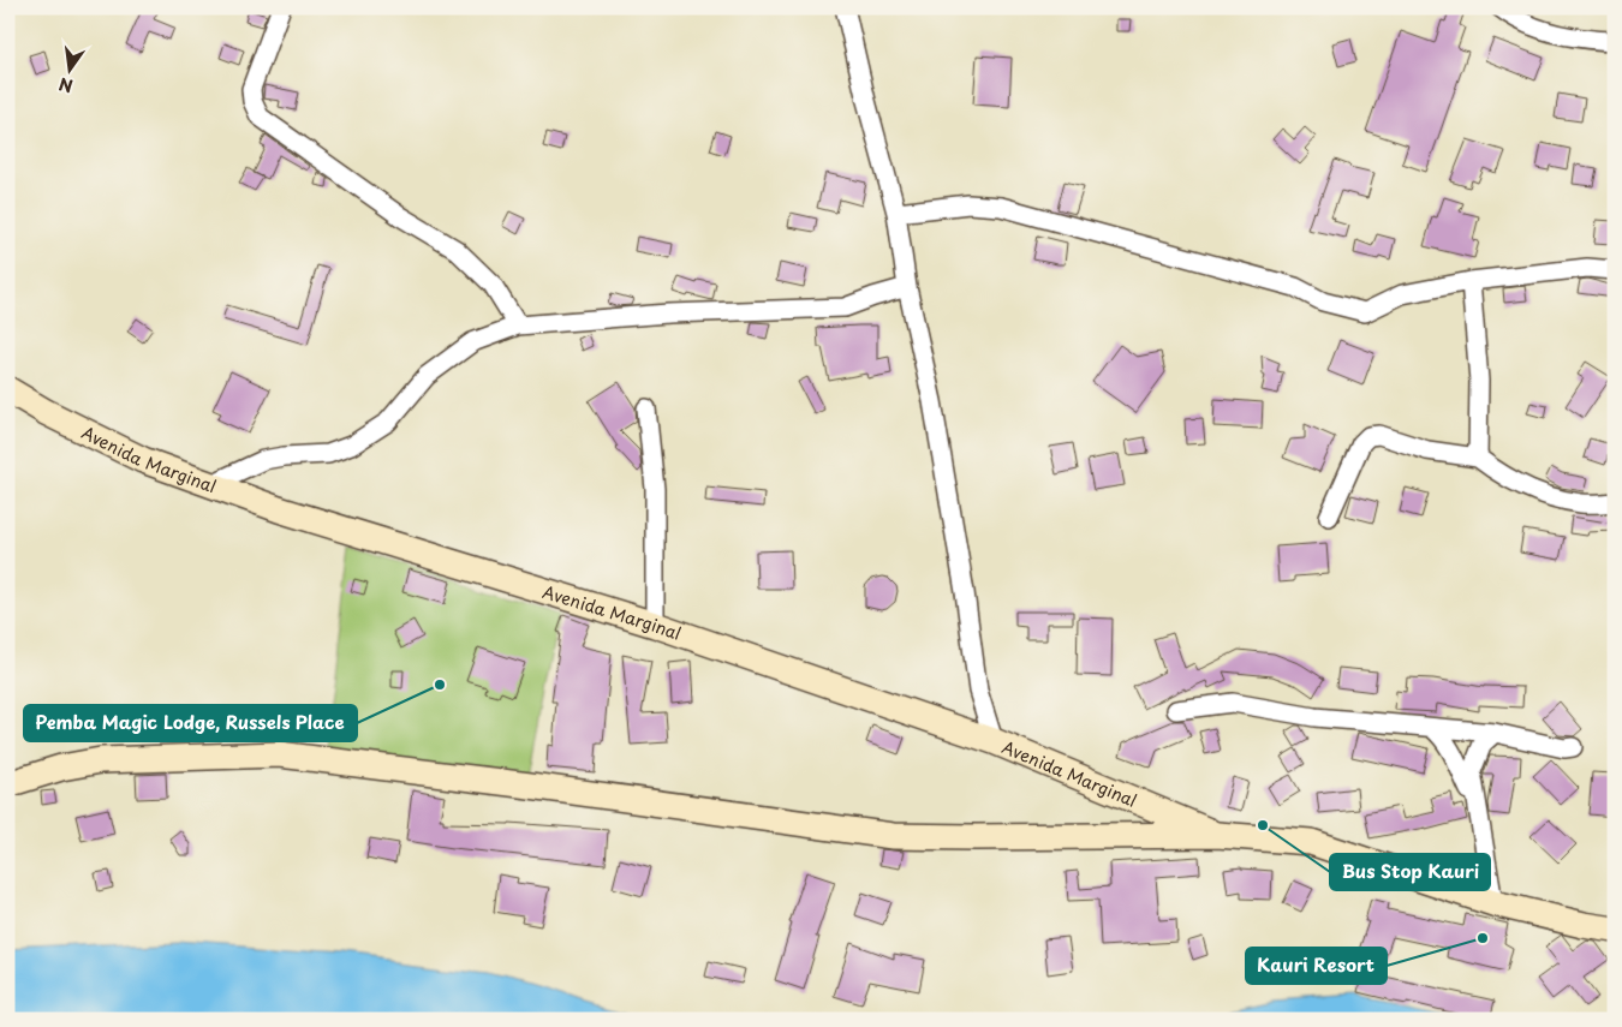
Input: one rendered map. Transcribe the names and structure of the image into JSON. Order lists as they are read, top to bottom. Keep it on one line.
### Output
{"streets":{"street":["Avenida Marginal"]},"places":["Pemba Magic Lodge, Russels Place","Bus Stop Kauri","Kauri Resort"],"north":"bottom"}
